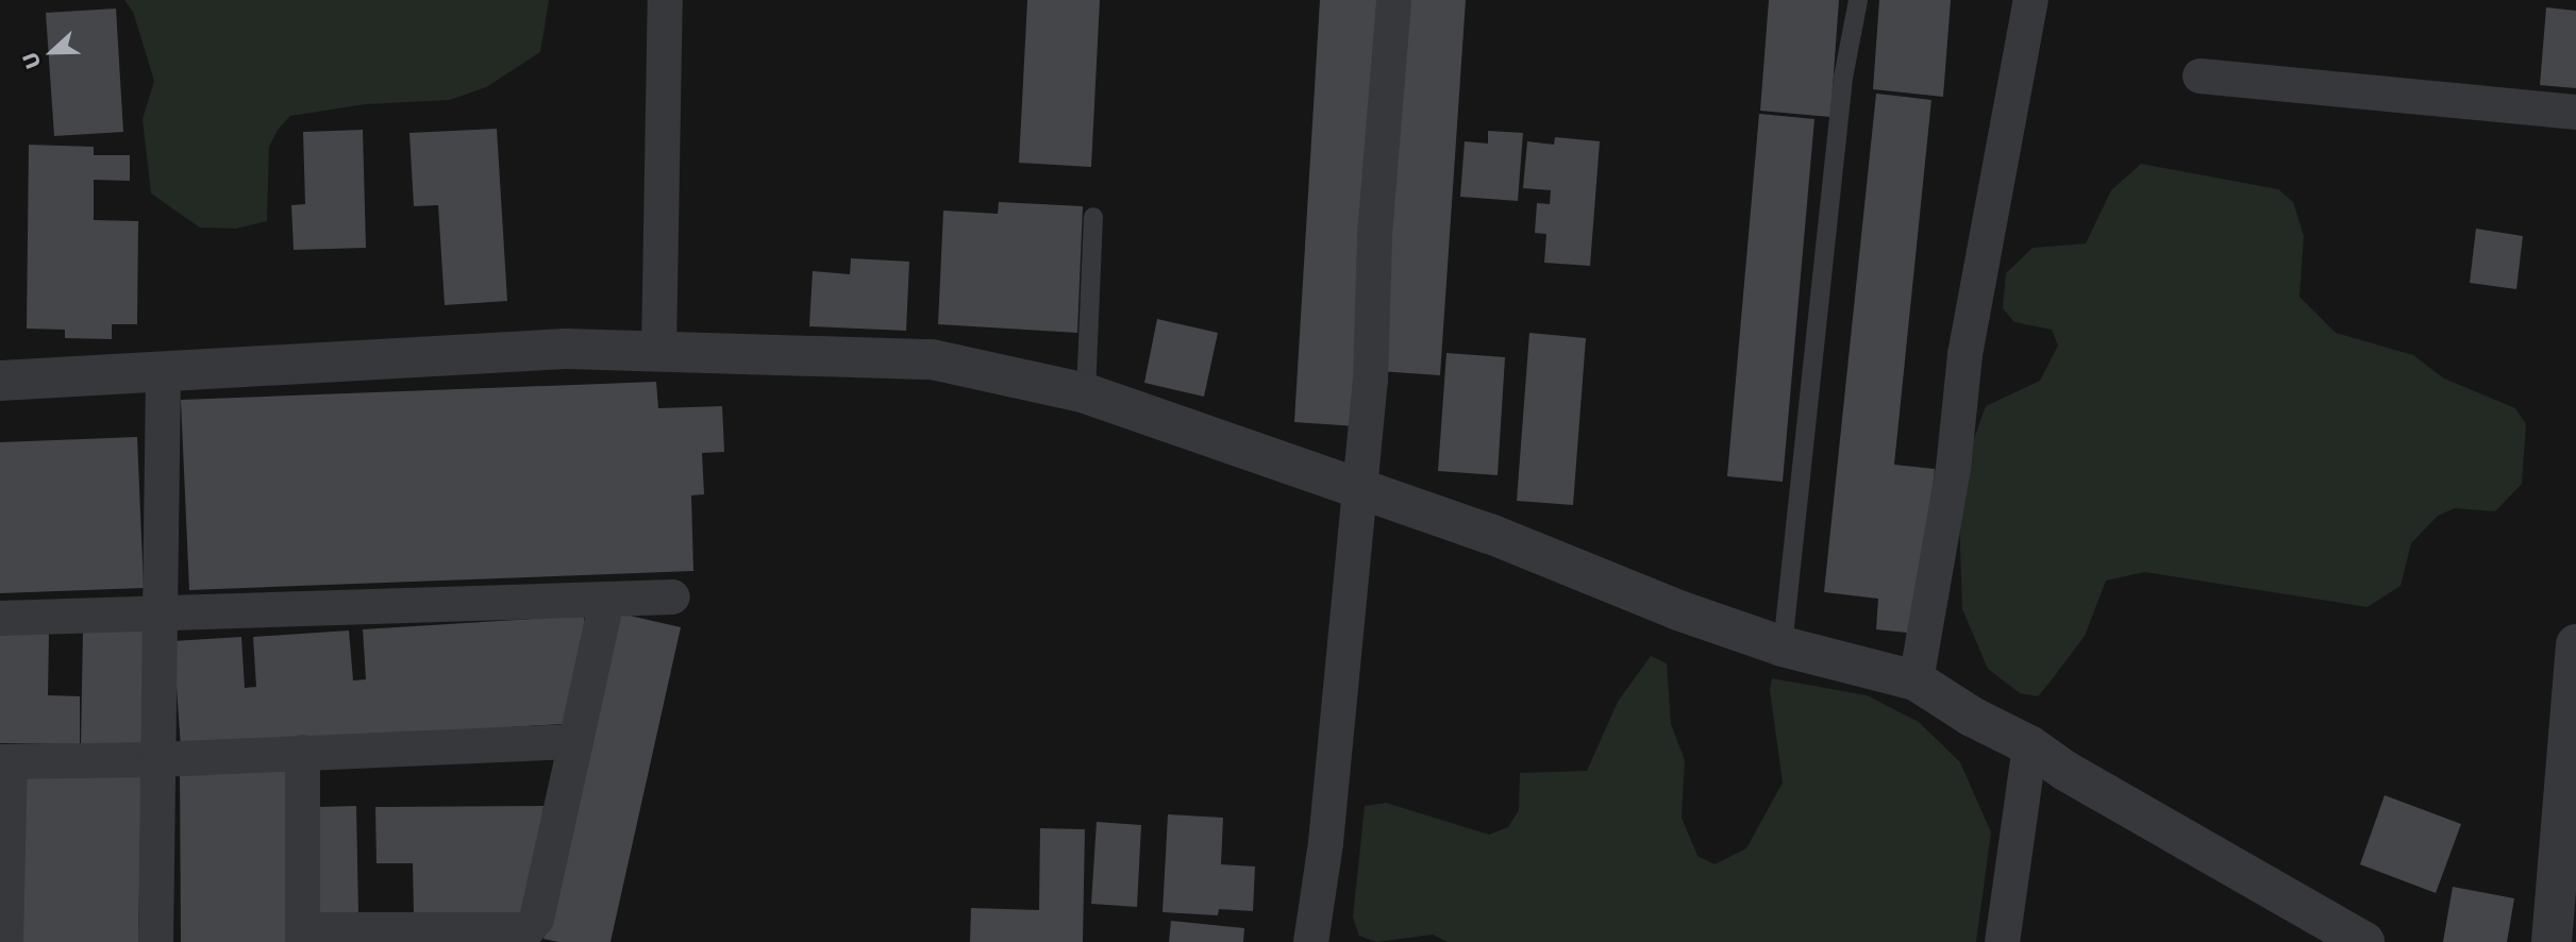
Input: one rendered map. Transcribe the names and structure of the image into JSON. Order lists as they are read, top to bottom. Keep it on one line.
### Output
{"north":"left"}
